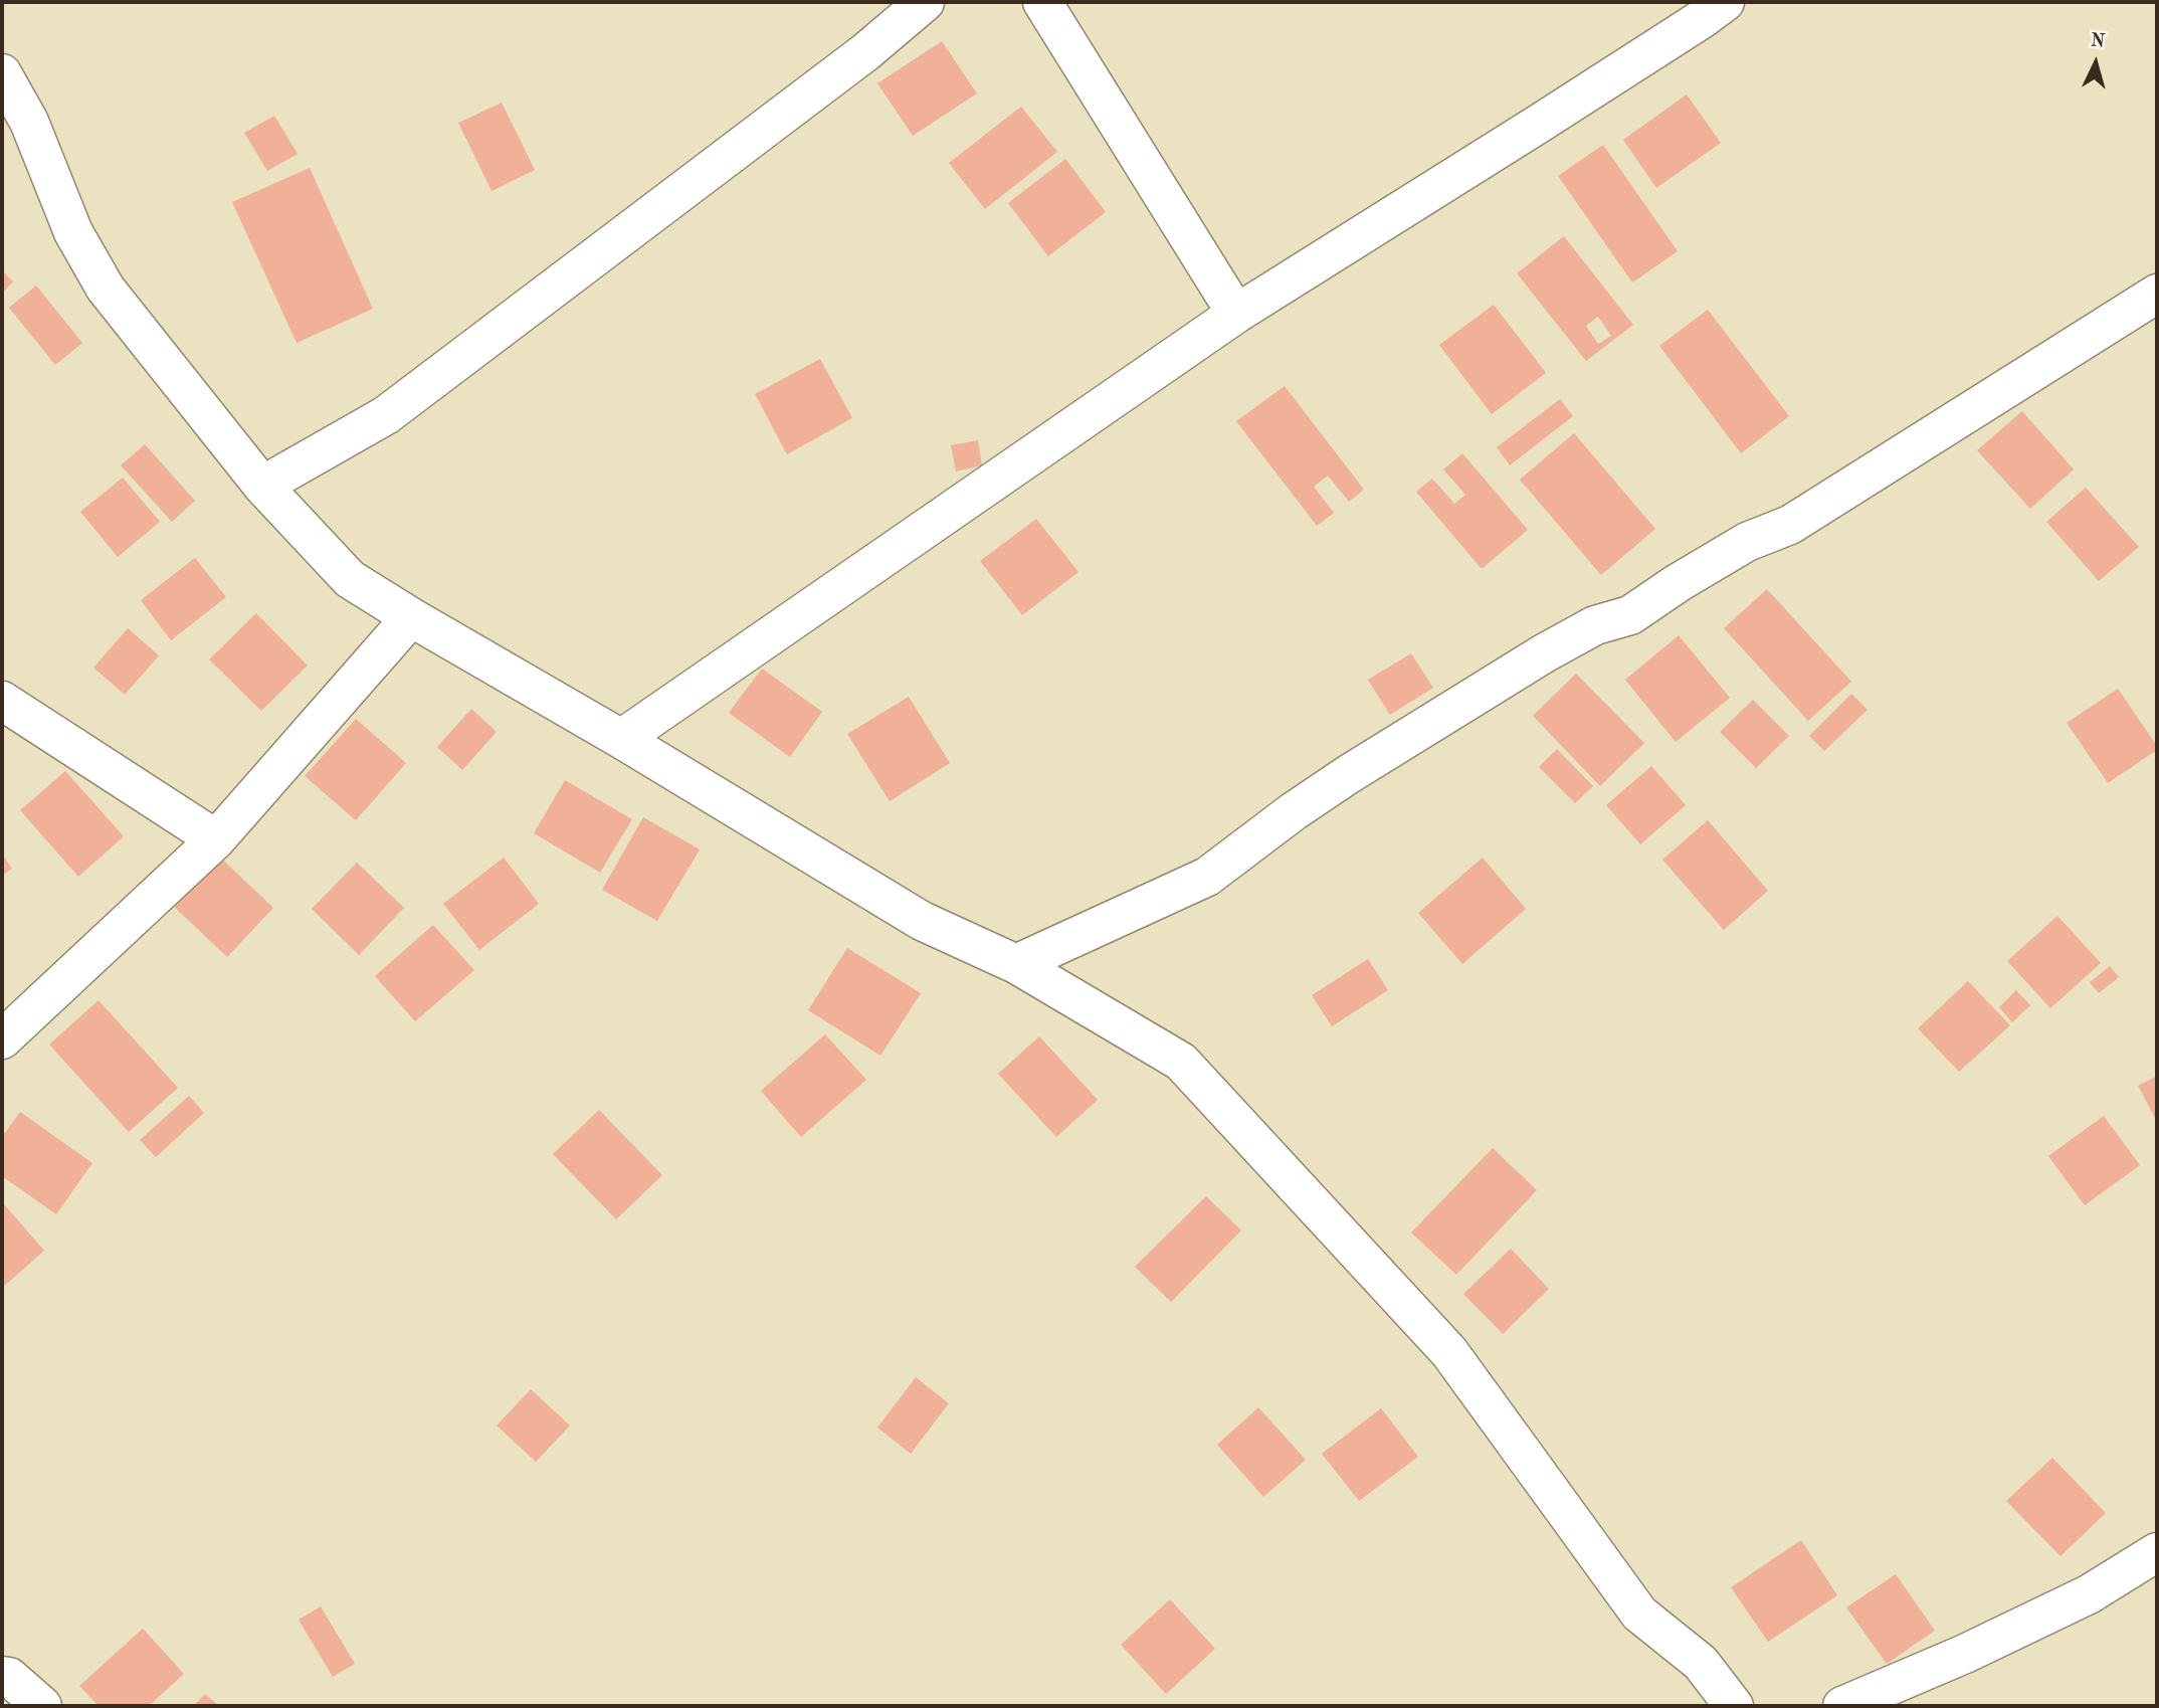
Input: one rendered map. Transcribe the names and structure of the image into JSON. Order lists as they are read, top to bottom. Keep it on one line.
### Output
{"north":"top"}
